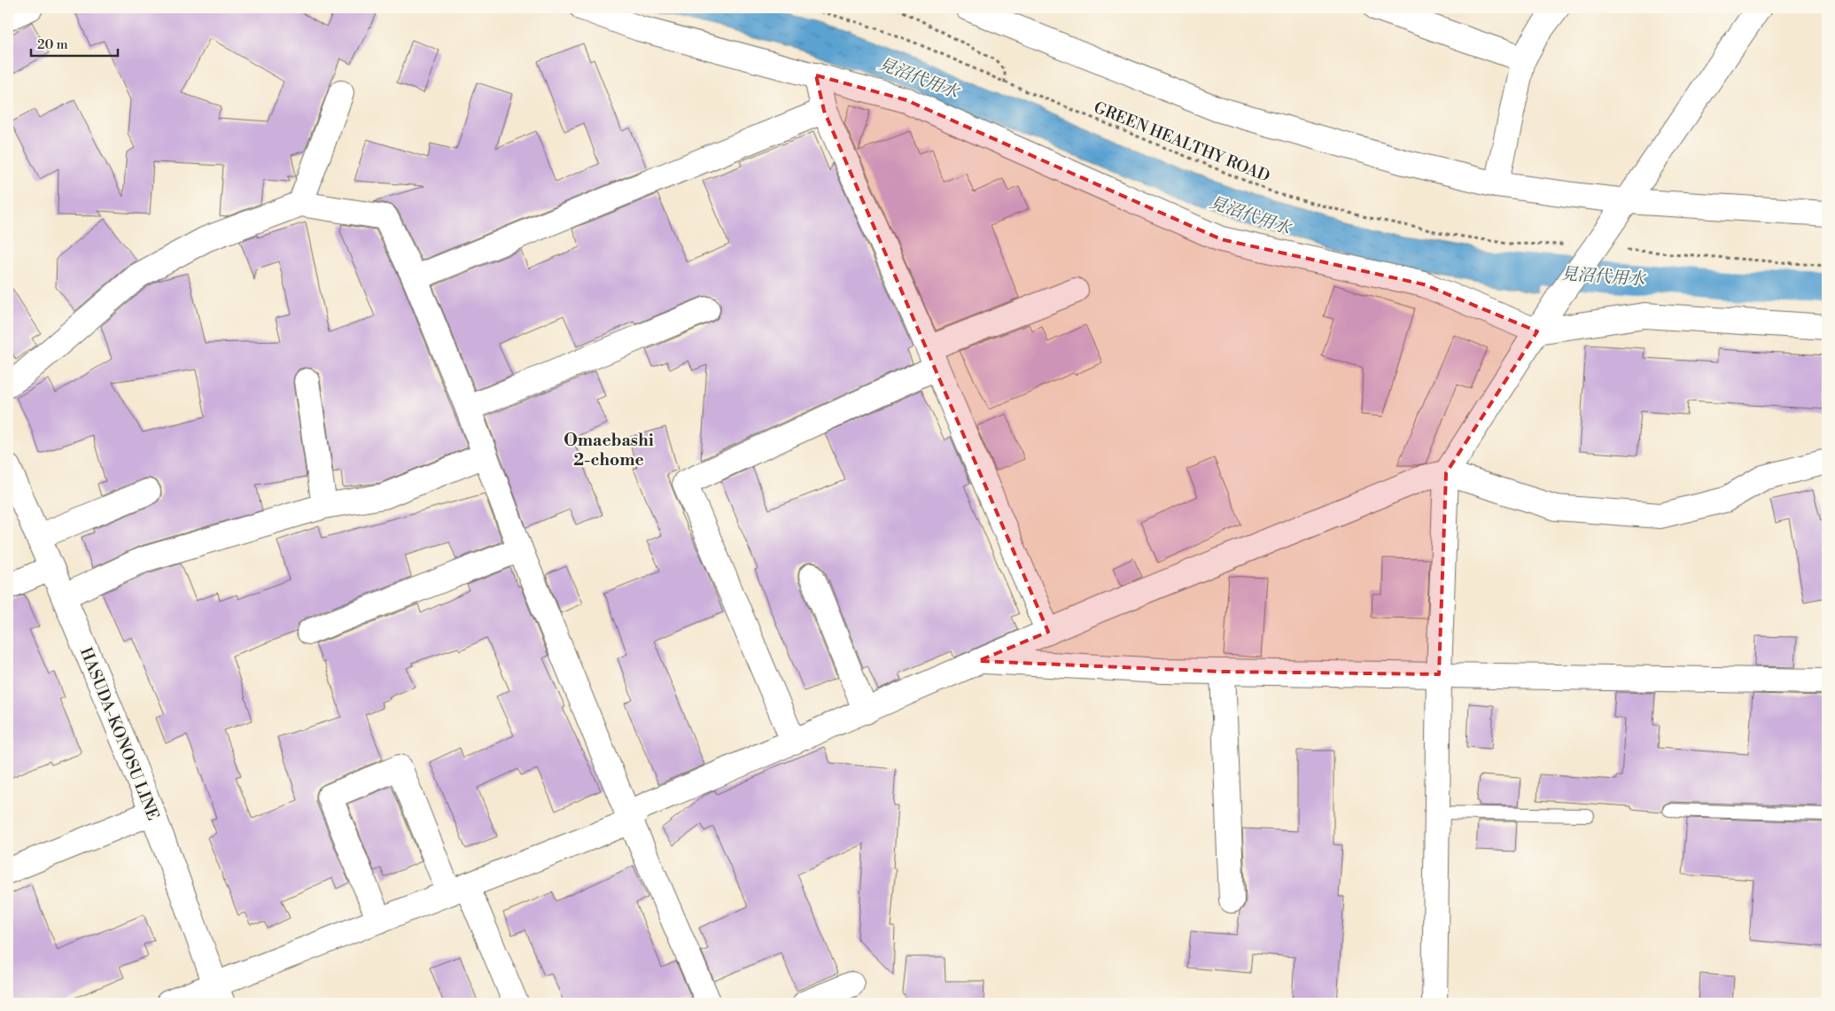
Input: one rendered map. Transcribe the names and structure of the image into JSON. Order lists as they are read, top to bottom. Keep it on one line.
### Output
{"streets":{"street":["HASUDA-KONOSU LINE"],"path":["GREEN HEALTHY ROAD"]},"districts":["Omaebashi 2-chome"],"water":["見沼代用水"],"scale_bar":"20 m"}
